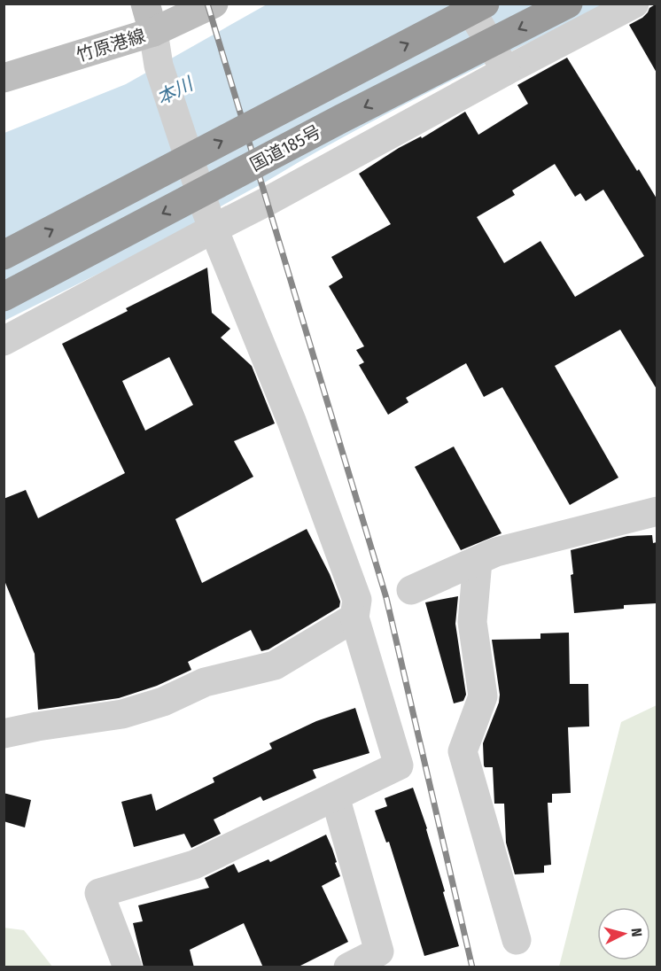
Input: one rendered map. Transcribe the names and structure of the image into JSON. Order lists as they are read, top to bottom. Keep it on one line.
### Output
{"streets":{"highway":["国道185号"],"main road":["竹原港線"]},"water":["本川"],"north":"right"}
